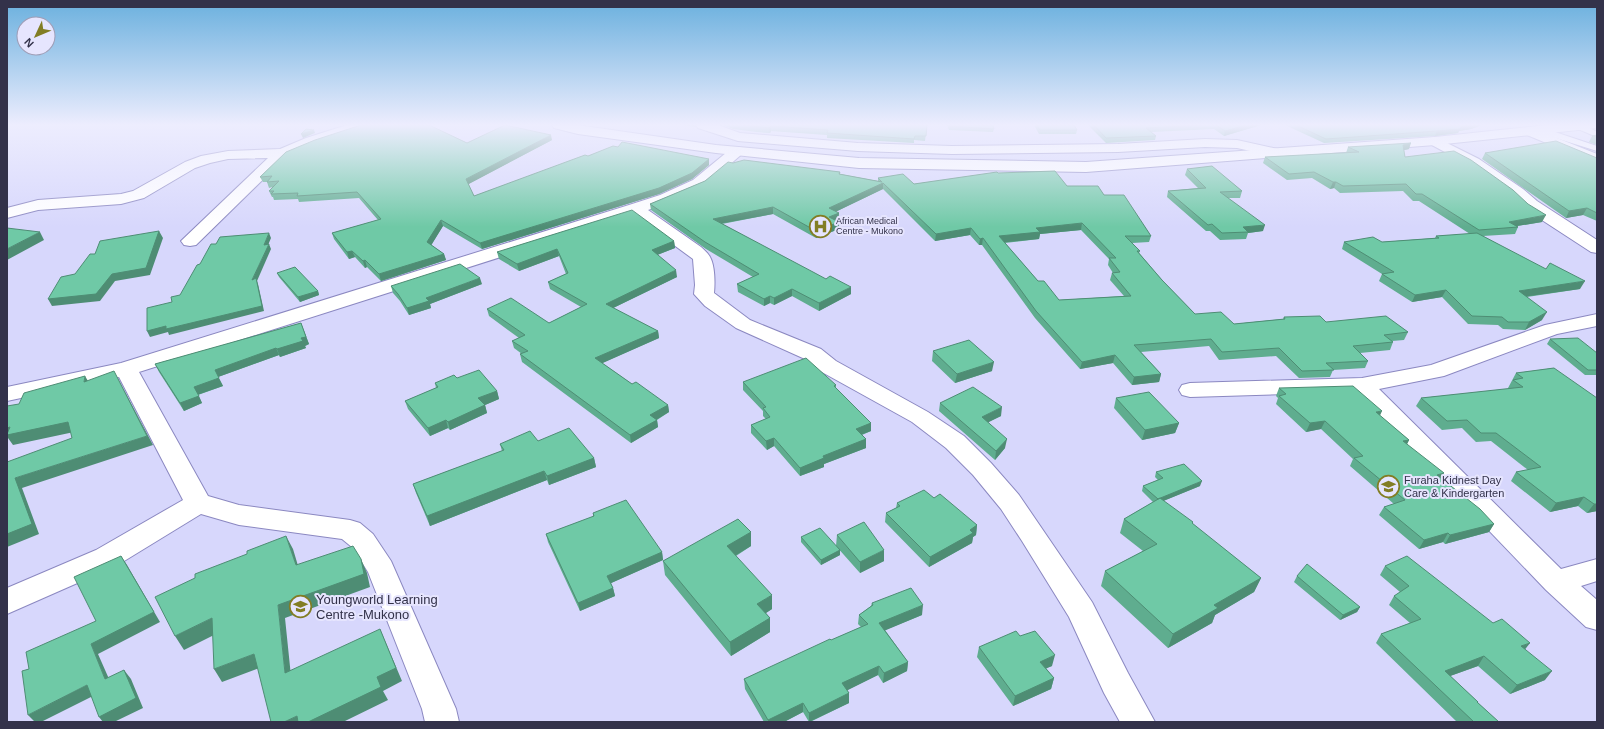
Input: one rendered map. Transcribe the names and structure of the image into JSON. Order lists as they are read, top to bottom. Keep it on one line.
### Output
{"places":{"hospital":["African Medical Centre - Mukono"],"school or university":["Furaha Kidnest Day Care & Kindergarten","Youngworld Learning Centre -Mukono"]},"north":"bottom left"}
